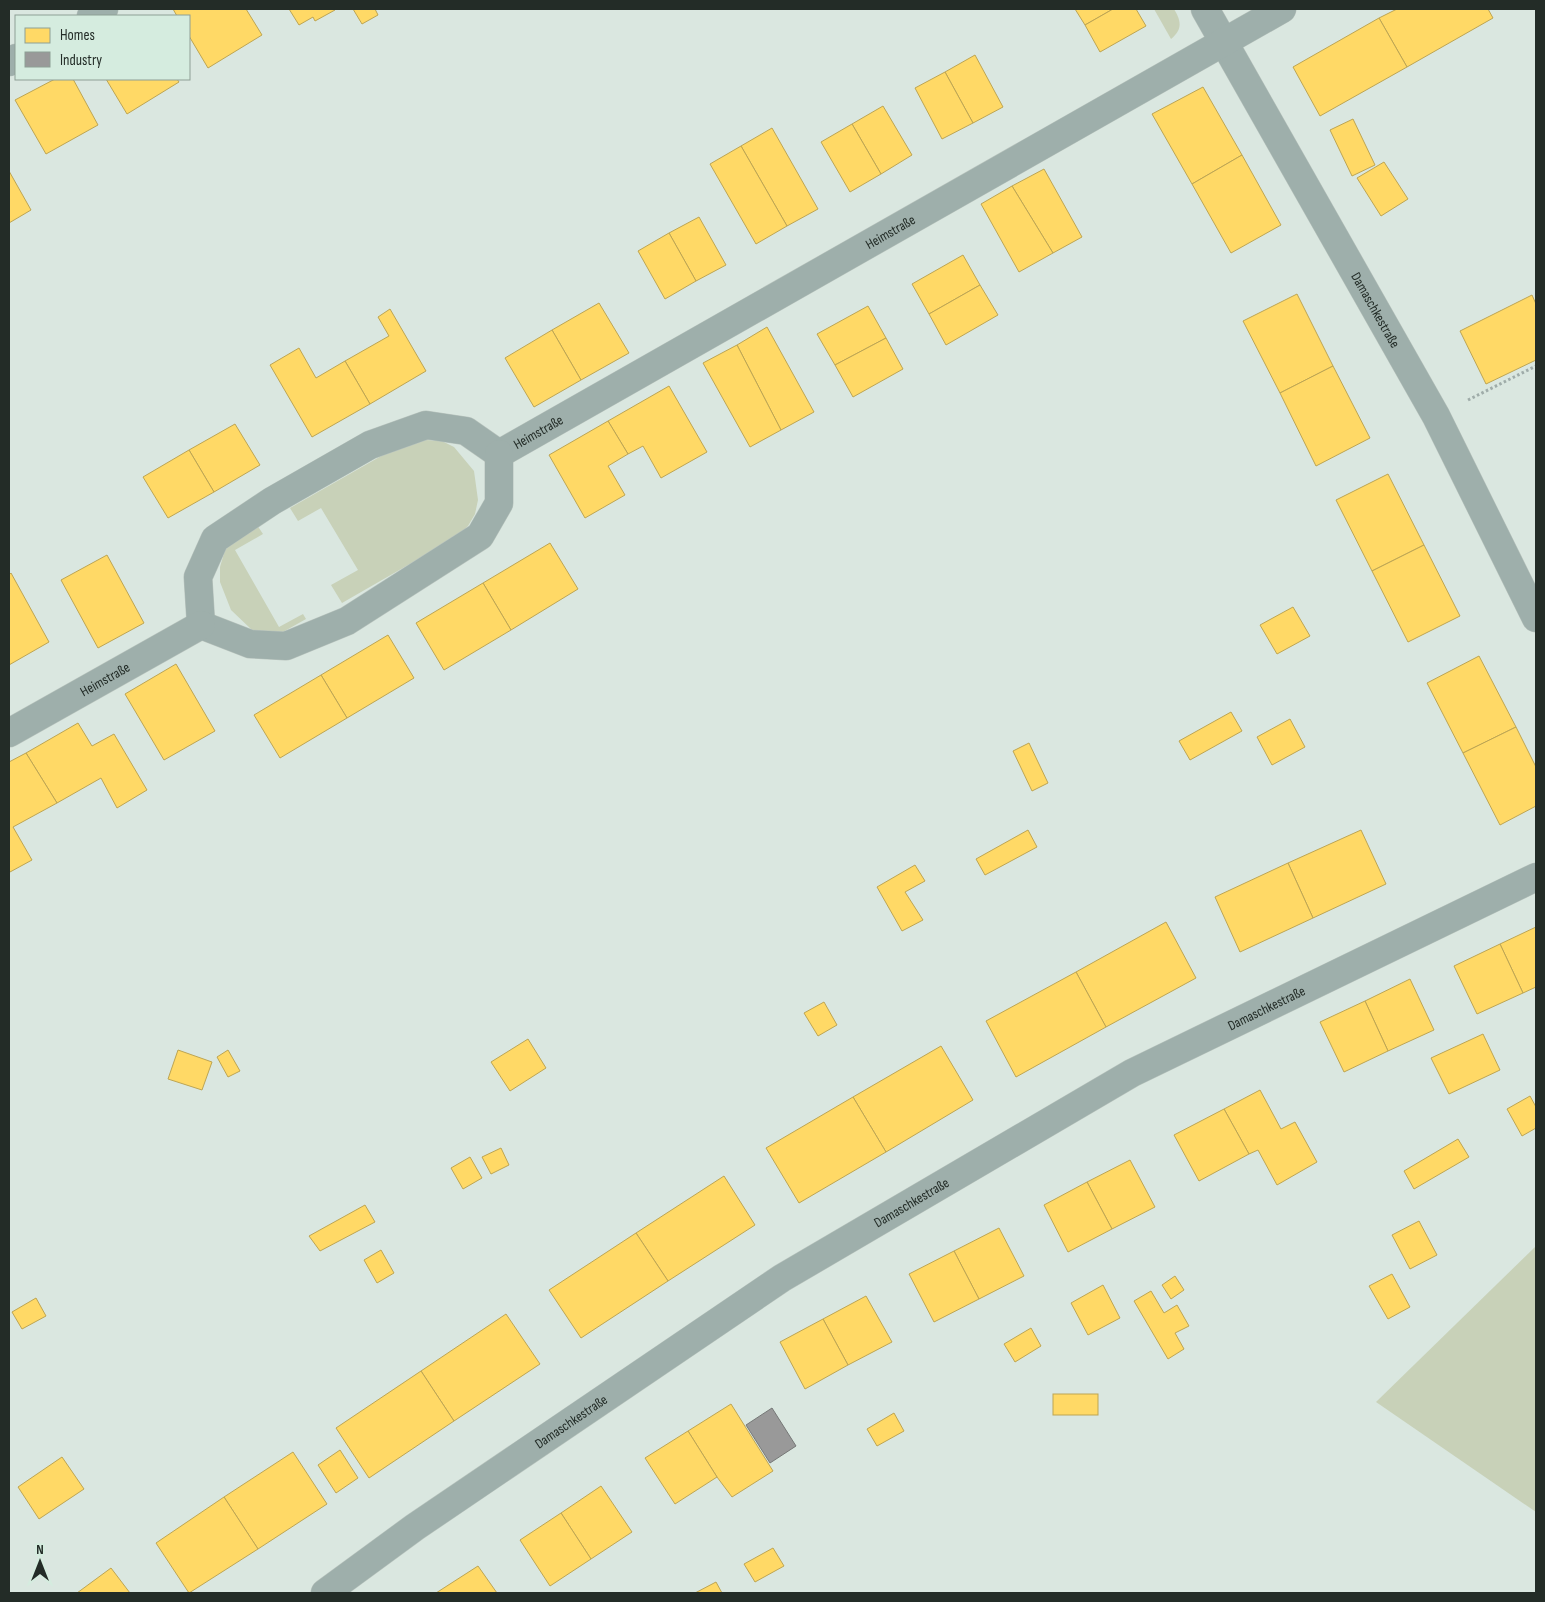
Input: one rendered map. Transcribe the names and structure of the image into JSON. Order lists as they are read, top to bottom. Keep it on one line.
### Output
{"streets":{"street":["Heimstraße","Damaschkestraße"]},"crossings":[["Heimstraße","Damaschkestraße"]],"legend":["Homes","Industry"],"north":"top"}
